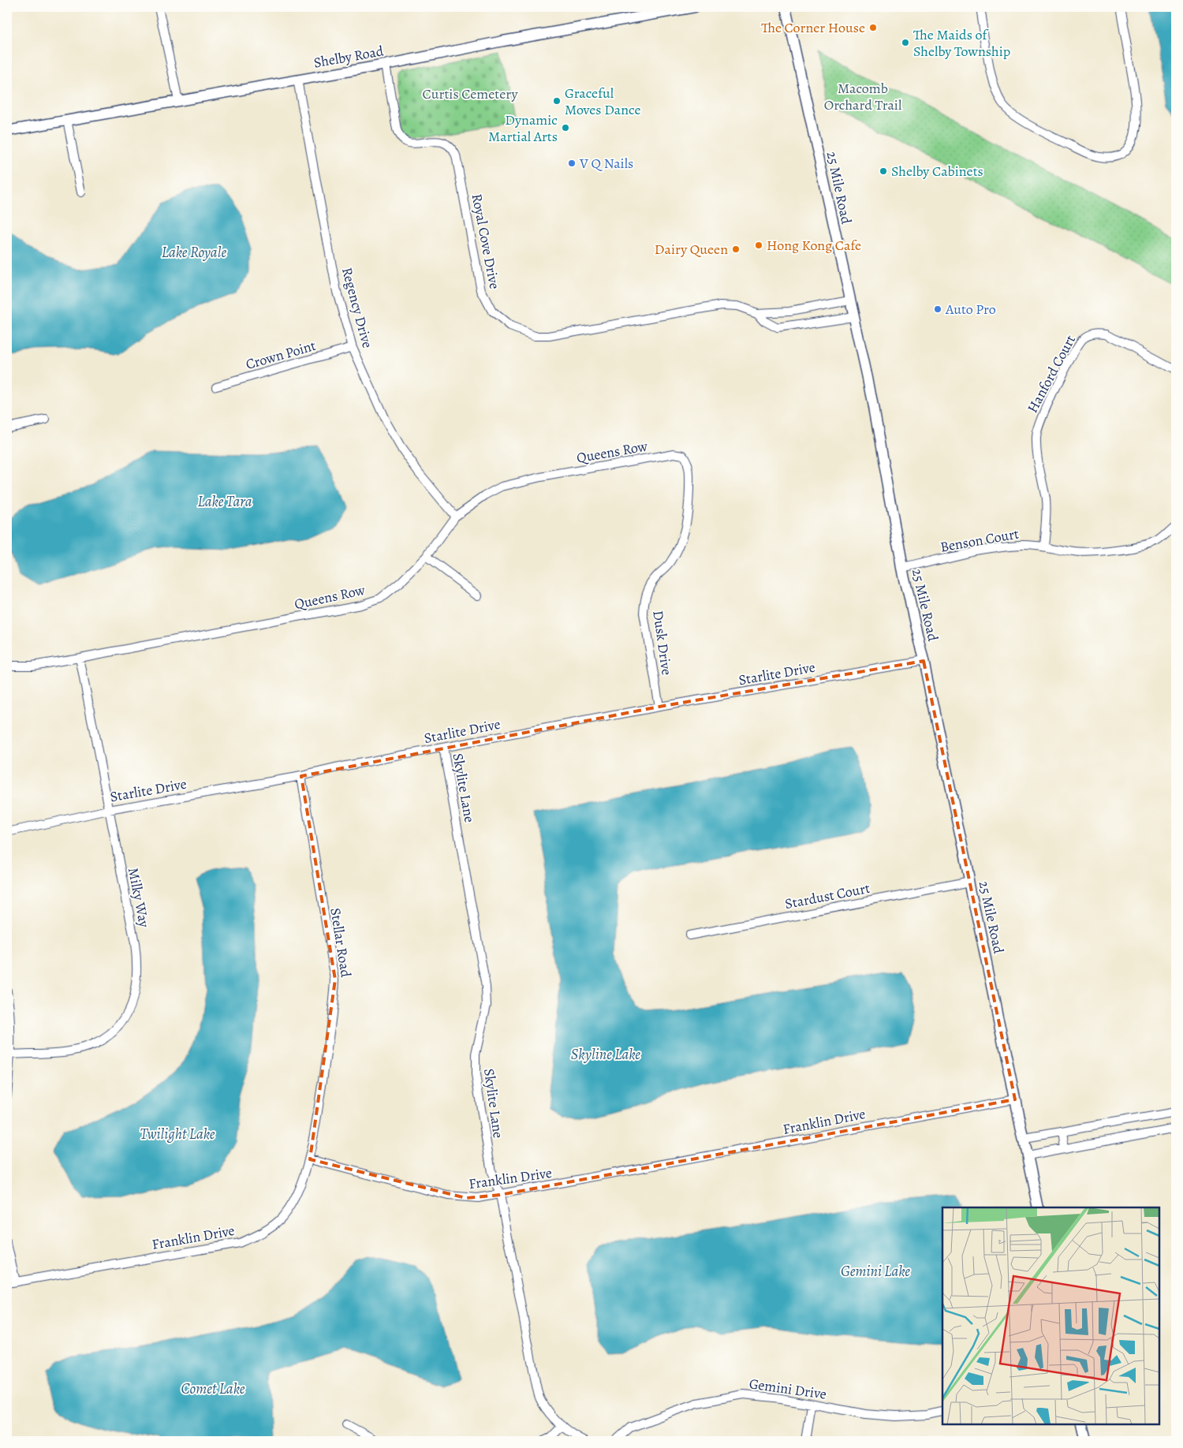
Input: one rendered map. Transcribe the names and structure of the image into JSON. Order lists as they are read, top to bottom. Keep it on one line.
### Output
{"streets":{"street":["Shelby Road","25 Mile Road","Royal Cove Drive","Regency Drive","Crown Point","Hanford Court","Queens Row","Benson Court","Dusk Drive","Starlite Drive","Skylite Lane","Stardust Court","Milky Way","Stellar Road","Franklin Drive","Gemini Drive"]},"crossings":[["Shelby Road","Royal Cove Drive"],["Shelby Road","Regency Drive"],["25 Mile Road","Royal Cove Drive"],["25 Mile Road","Benson Court"],["25 Mile Road","Starlite Drive"],["25 Mile Road","Stardust Court"],["25 Mile Road","Franklin Drive"],["Regency Drive","Crown Point"],["Regency Drive","Queens Row"],["Hanford Court","Benson Court"],["Queens Row","Dusk Drive"],["Queens Row","Milky Way"],["Dusk Drive","Starlite Drive"],["Starlite Drive","Skylite Lane"],["Starlite Drive","Milky Way"],["Starlite Drive","Stellar Road"],["Skylite Lane","Franklin Drive"],["Stellar Road","Franklin Drive"]],"water":["Lake Royale","Lake Tara","Skyline Lake","Twilight Lake","Gemini Lake","Comet Lake"],"parks":["Macomb Orchard Trail","Curtis Cemetery"],"places":["The Corner House","The Maids of Shelby Township","Graceful Moves Dance","Dynamic Martial Arts","V Q Nails","Shelby Cabinets","Hong Kong Cafe","Dairy Queen","Auto Pro"]}
